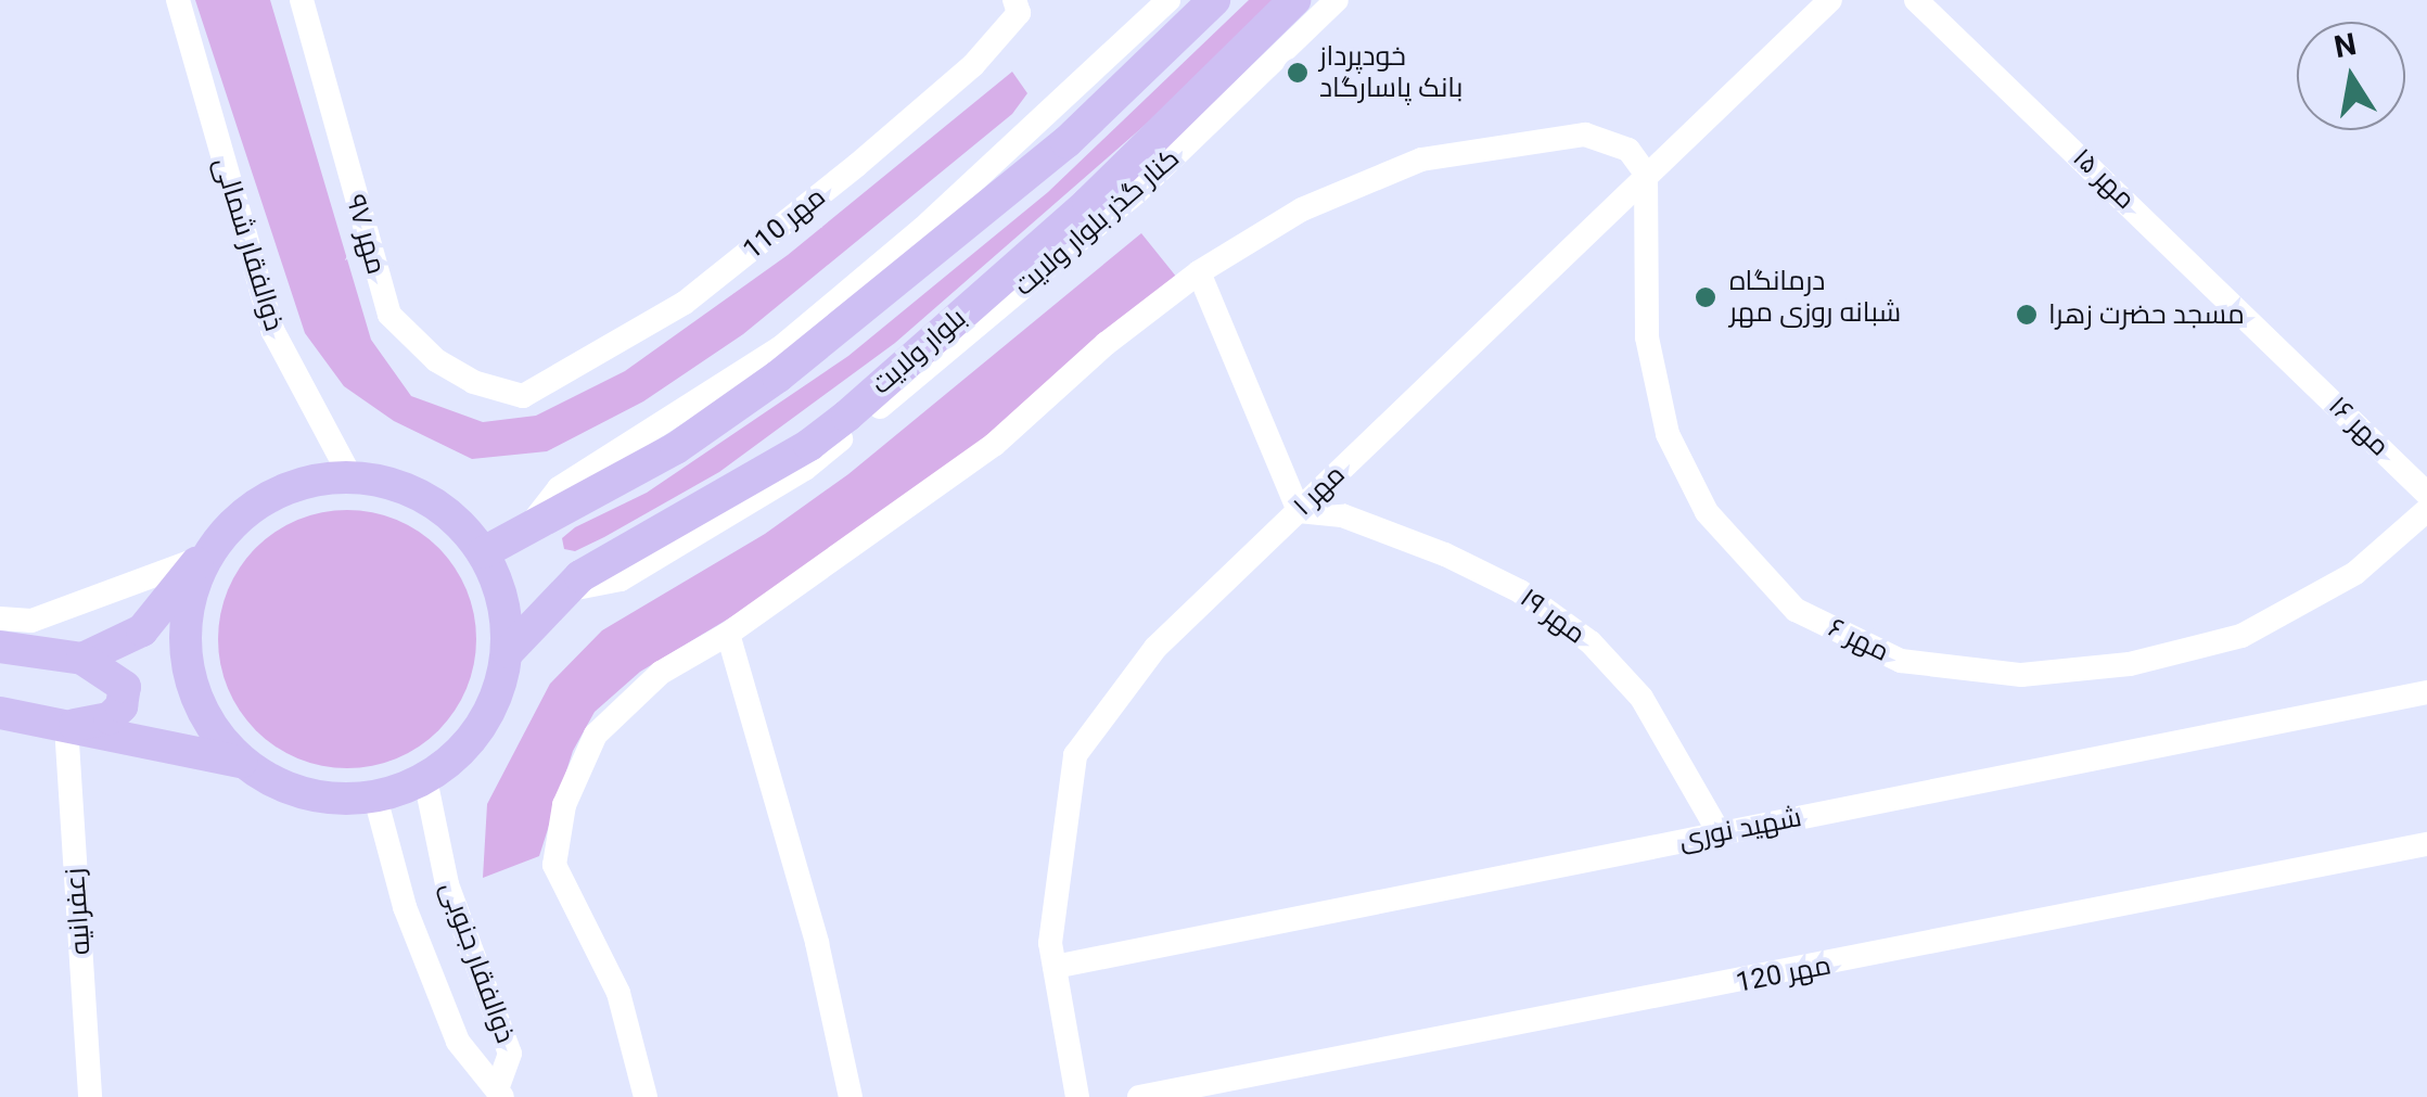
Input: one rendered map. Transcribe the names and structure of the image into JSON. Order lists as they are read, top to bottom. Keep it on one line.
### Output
{"streets":{"main road":["بلوار ولایت"],"street":["مهر ۱۵","کنار گذر بلوار ولایت","مهر 110","مهر ۹۷","ذوالفقار شمالی","مهر ۱۶","مهر ۱","مهر ۱۹","مهر ۶","شهید نوری","زعفرانیه","ذوالفقار جنوبی","مهر 120"]},"crossings":[["مهر ۱۵","مهر ۱۶"],["کنار گذر بلوار ولایت","بلوار ولایت"],["مهر 110","مهر ۹۷"],["ذوالفقار شمالی","بلوار ولایت"],["ذوالفقار شمالی","ذوالفقار جنوبی"],["بلوار ولایت","ذوالفقار جنوبی"],["مهر ۱","مهر ۱۹"],["مهر ۱","مهر ۶"],["مهر ۱","شهید نوری"],["مهر ۱۹","شهید نوری"]],"places":["خودپرداز بانک پاسارگاد","درمانگاه شبانه روزی مهر","مسجد حضرت زهرا"],"north":"top"}
